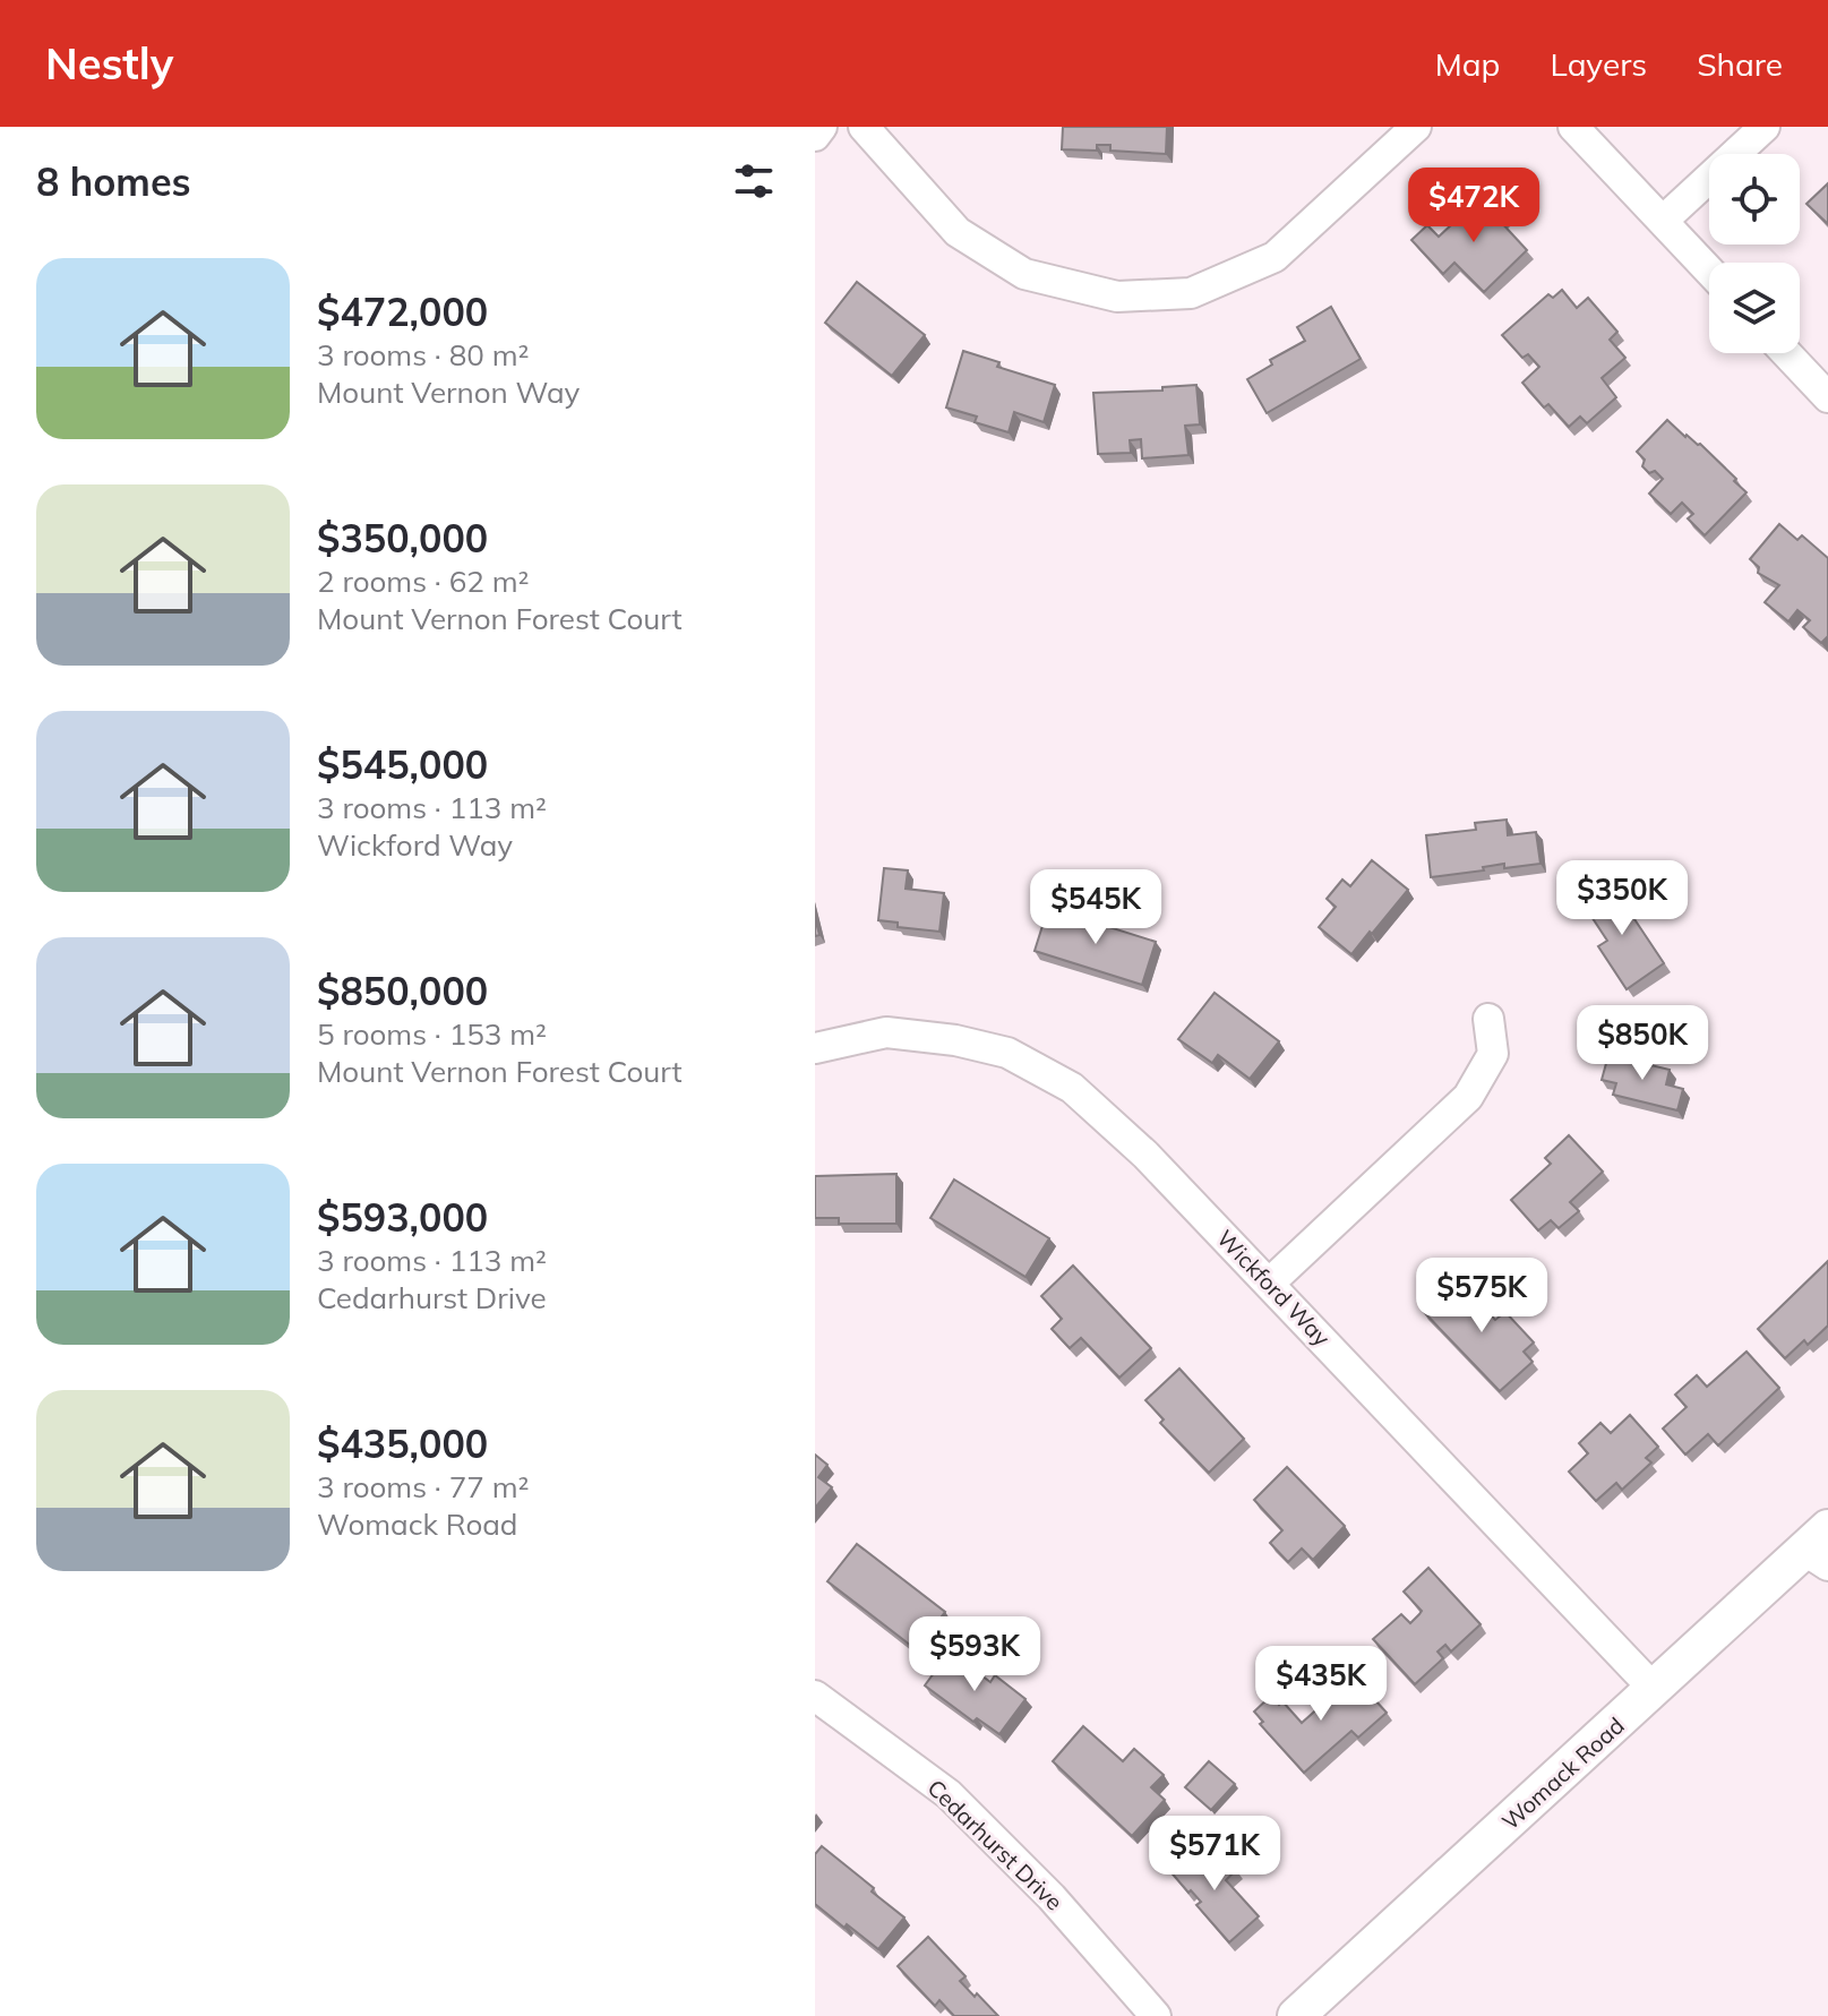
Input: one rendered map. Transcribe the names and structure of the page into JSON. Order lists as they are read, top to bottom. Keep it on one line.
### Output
{"streets":{"street":["Wickford Way","Womack Road","Cedarhurst Drive"]},"crossings":[["Wickford Way","Womack Road"]],"page":{"header":"Nestly","nav":["Map","Layers","Share"],"heading":"8 homes","price":["$472K","$350K","$545K","$850K","$575K","$593K","$435K","$571K"],"list":[{"name":"$472,000","note":"3 rooms · 80 m² · Mount Vernon Way"},{"name":"$350,000","note":"2 rooms · 62 m² · Mount Vernon Forest Court"},{"name":"$545,000","note":"3 rooms · 113 m² · Wickford Way"},{"name":"$850,000","note":"5 rooms · 153 m² · Mount Vernon Forest Court"},{"name":"$593,000","note":"3 rooms · 113 m² · Cedarhurst Drive"},{"name":"$435,000","note":"3 rooms · 77 m² · Womack Road"}]}}
